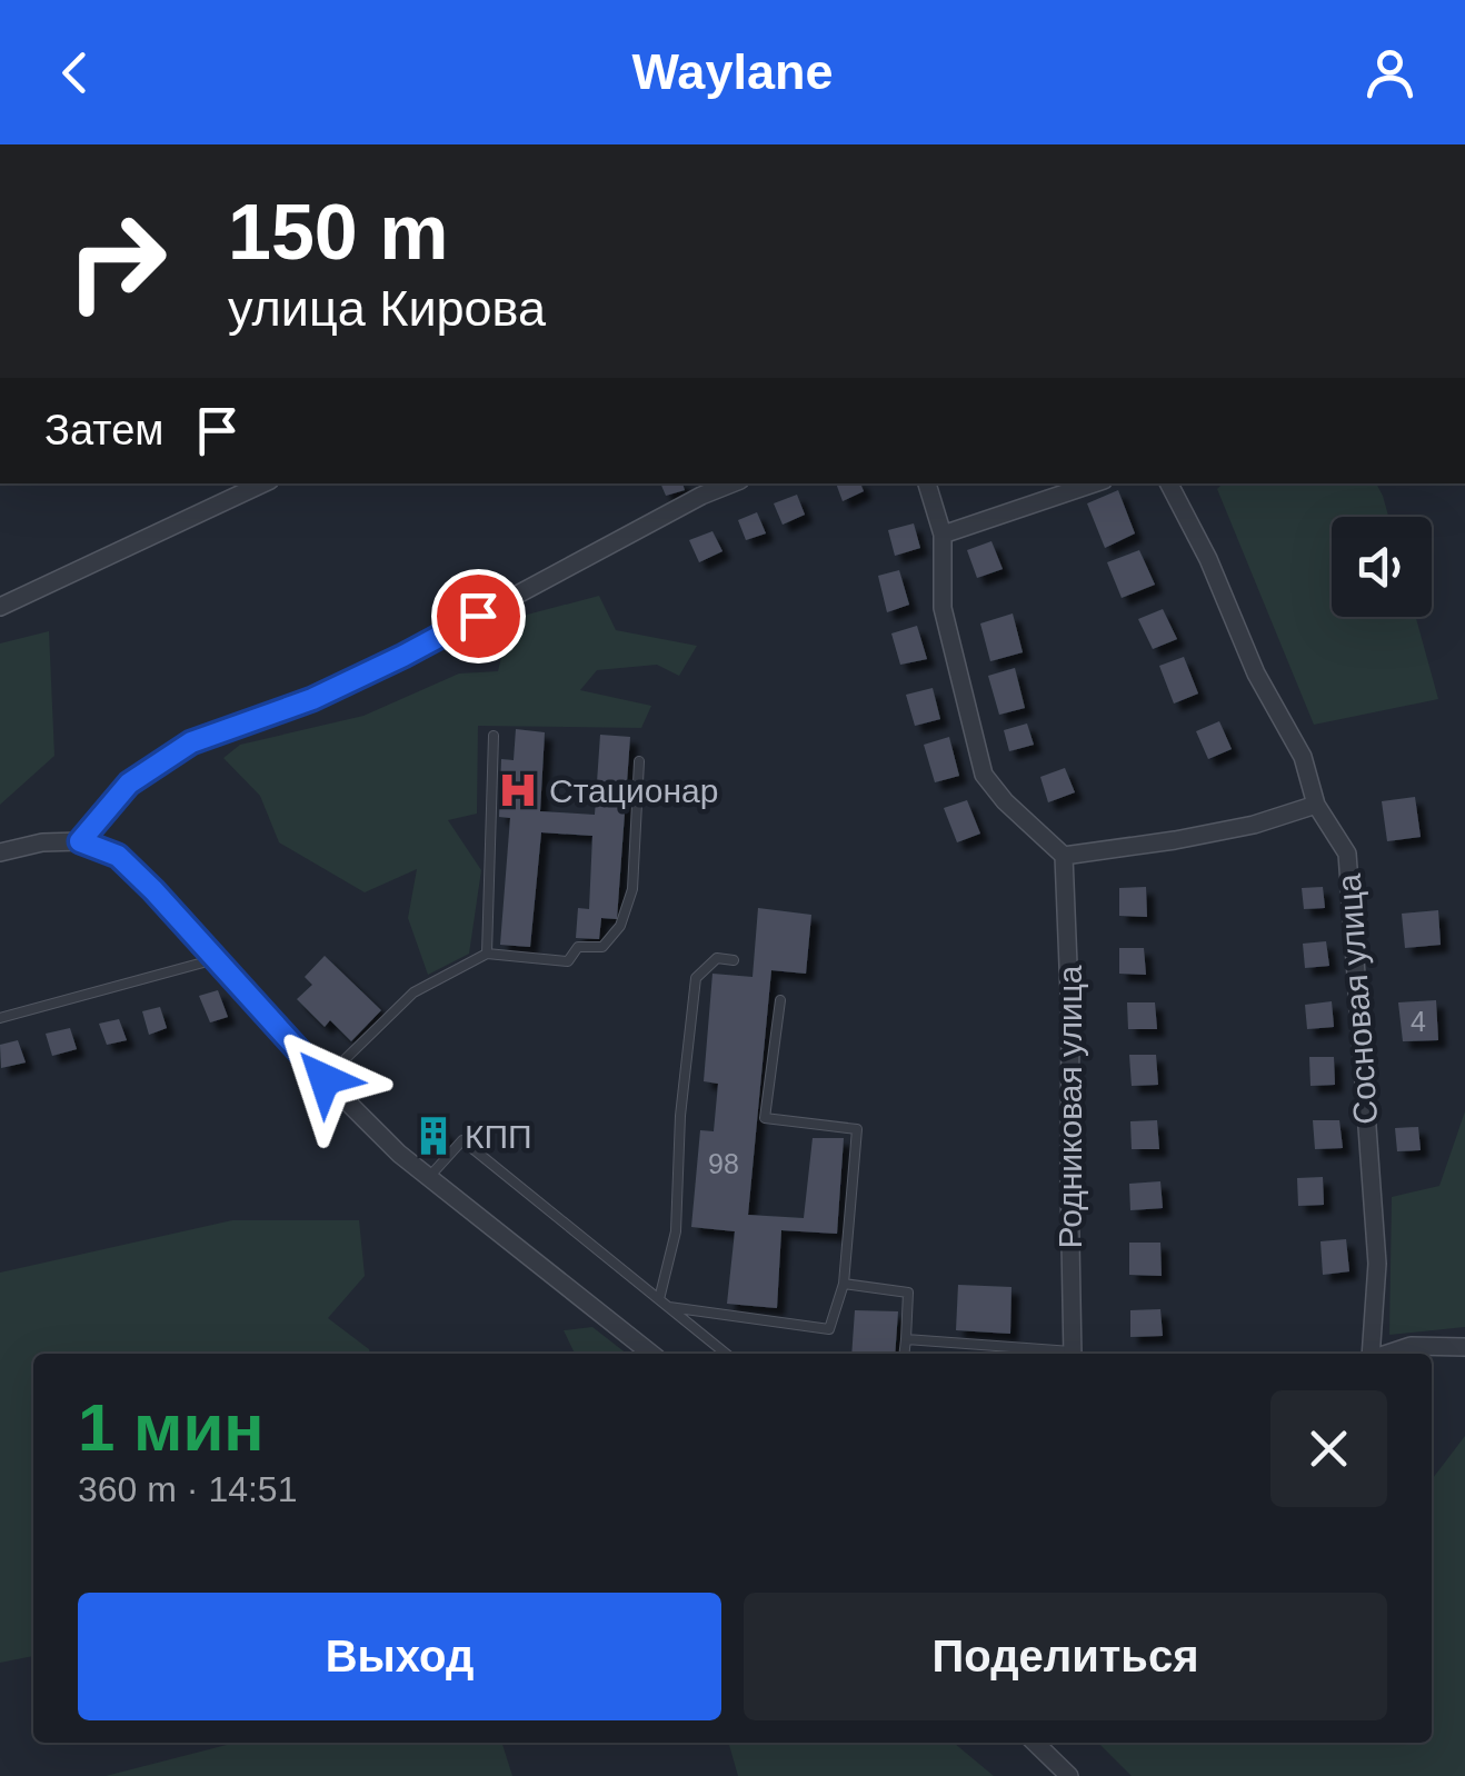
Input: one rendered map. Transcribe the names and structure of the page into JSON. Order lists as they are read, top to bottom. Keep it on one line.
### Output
{"streets":{"street":["Сосновая улица","Родниковая улица"]},"places":{"hospital":["Стационар"],"building":["КПП"]},"house_numbers":["4","98"],"page":{"header":"Waylane","turn":["150 m","улица Кирова"],"then":"Затем","heading":["1 мин","360 m · 14:51"],"buttons":["Выход","Поделиться"]}}
